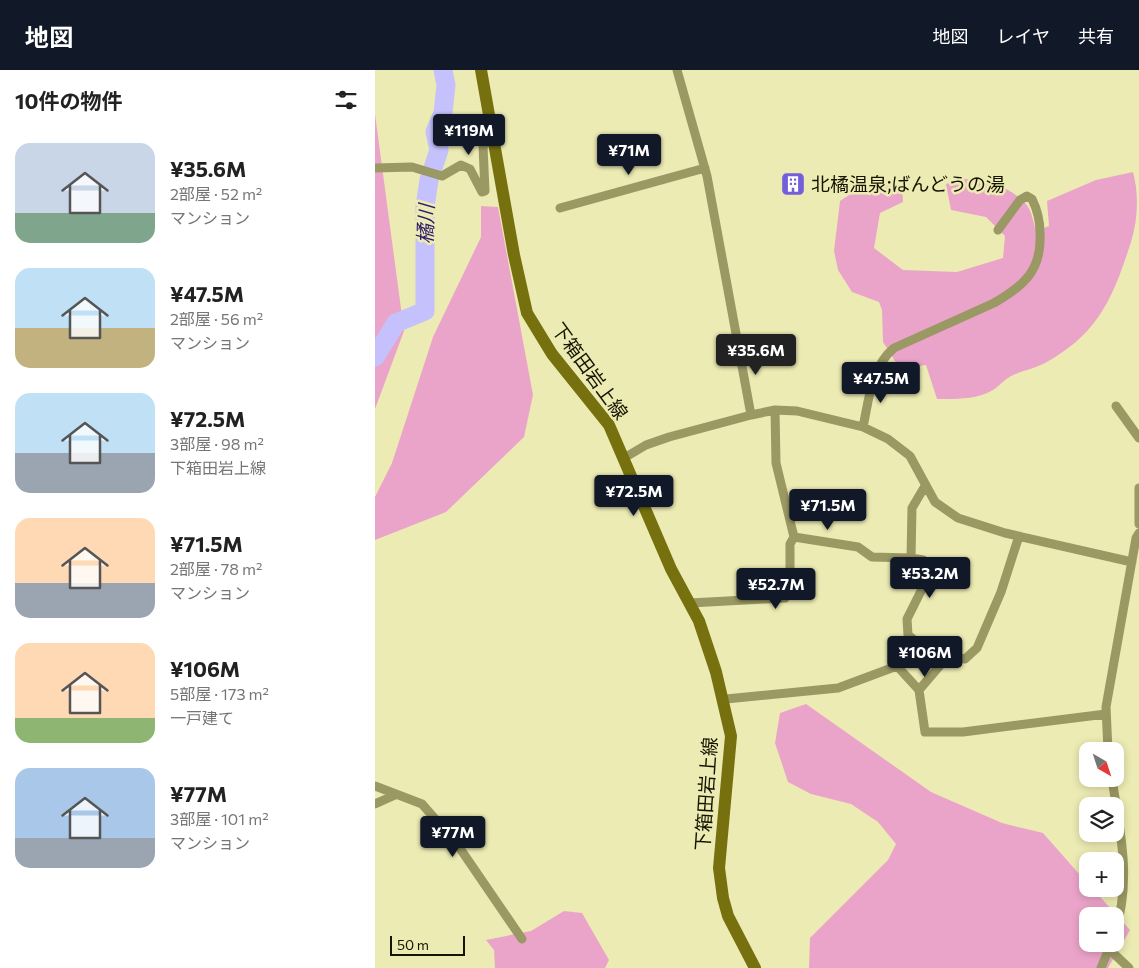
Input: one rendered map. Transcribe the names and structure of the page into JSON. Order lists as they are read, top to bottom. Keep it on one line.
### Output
{"streets":{"main road":["下箱田岩上線"]},"water":["橘川"],"places":{"building":["北橘温泉;ばんどうの湯"]},"scale_bar":"50 m","north":"bottom right","page":{"header":"地図","nav":["地図","レイヤ","共有"],"heading":"10件の物件","price":["¥119M","¥71M","¥35.6M","¥47.5M","¥72.5M","¥71.5M","¥53.2M","¥52.7M","¥106M","¥77M"],"list":[{"name":"¥35.6M","note":"2部屋 · 52 m² · マンション"},{"name":"¥47.5M","note":"2部屋 · 56 m² · マンション"},{"name":"¥72.5M","note":"3部屋 · 98 m² · 下箱田岩上線"},{"name":"¥71.5M","note":"2部屋 · 78 m² · マンション"},{"name":"¥106M","note":"5部屋 · 173 m² · 一戸建て"},{"name":"¥77M","note":"3部屋 · 101 m² · マンション"}],"map_buttons":["+","−"],"scale":"50 m"}}
